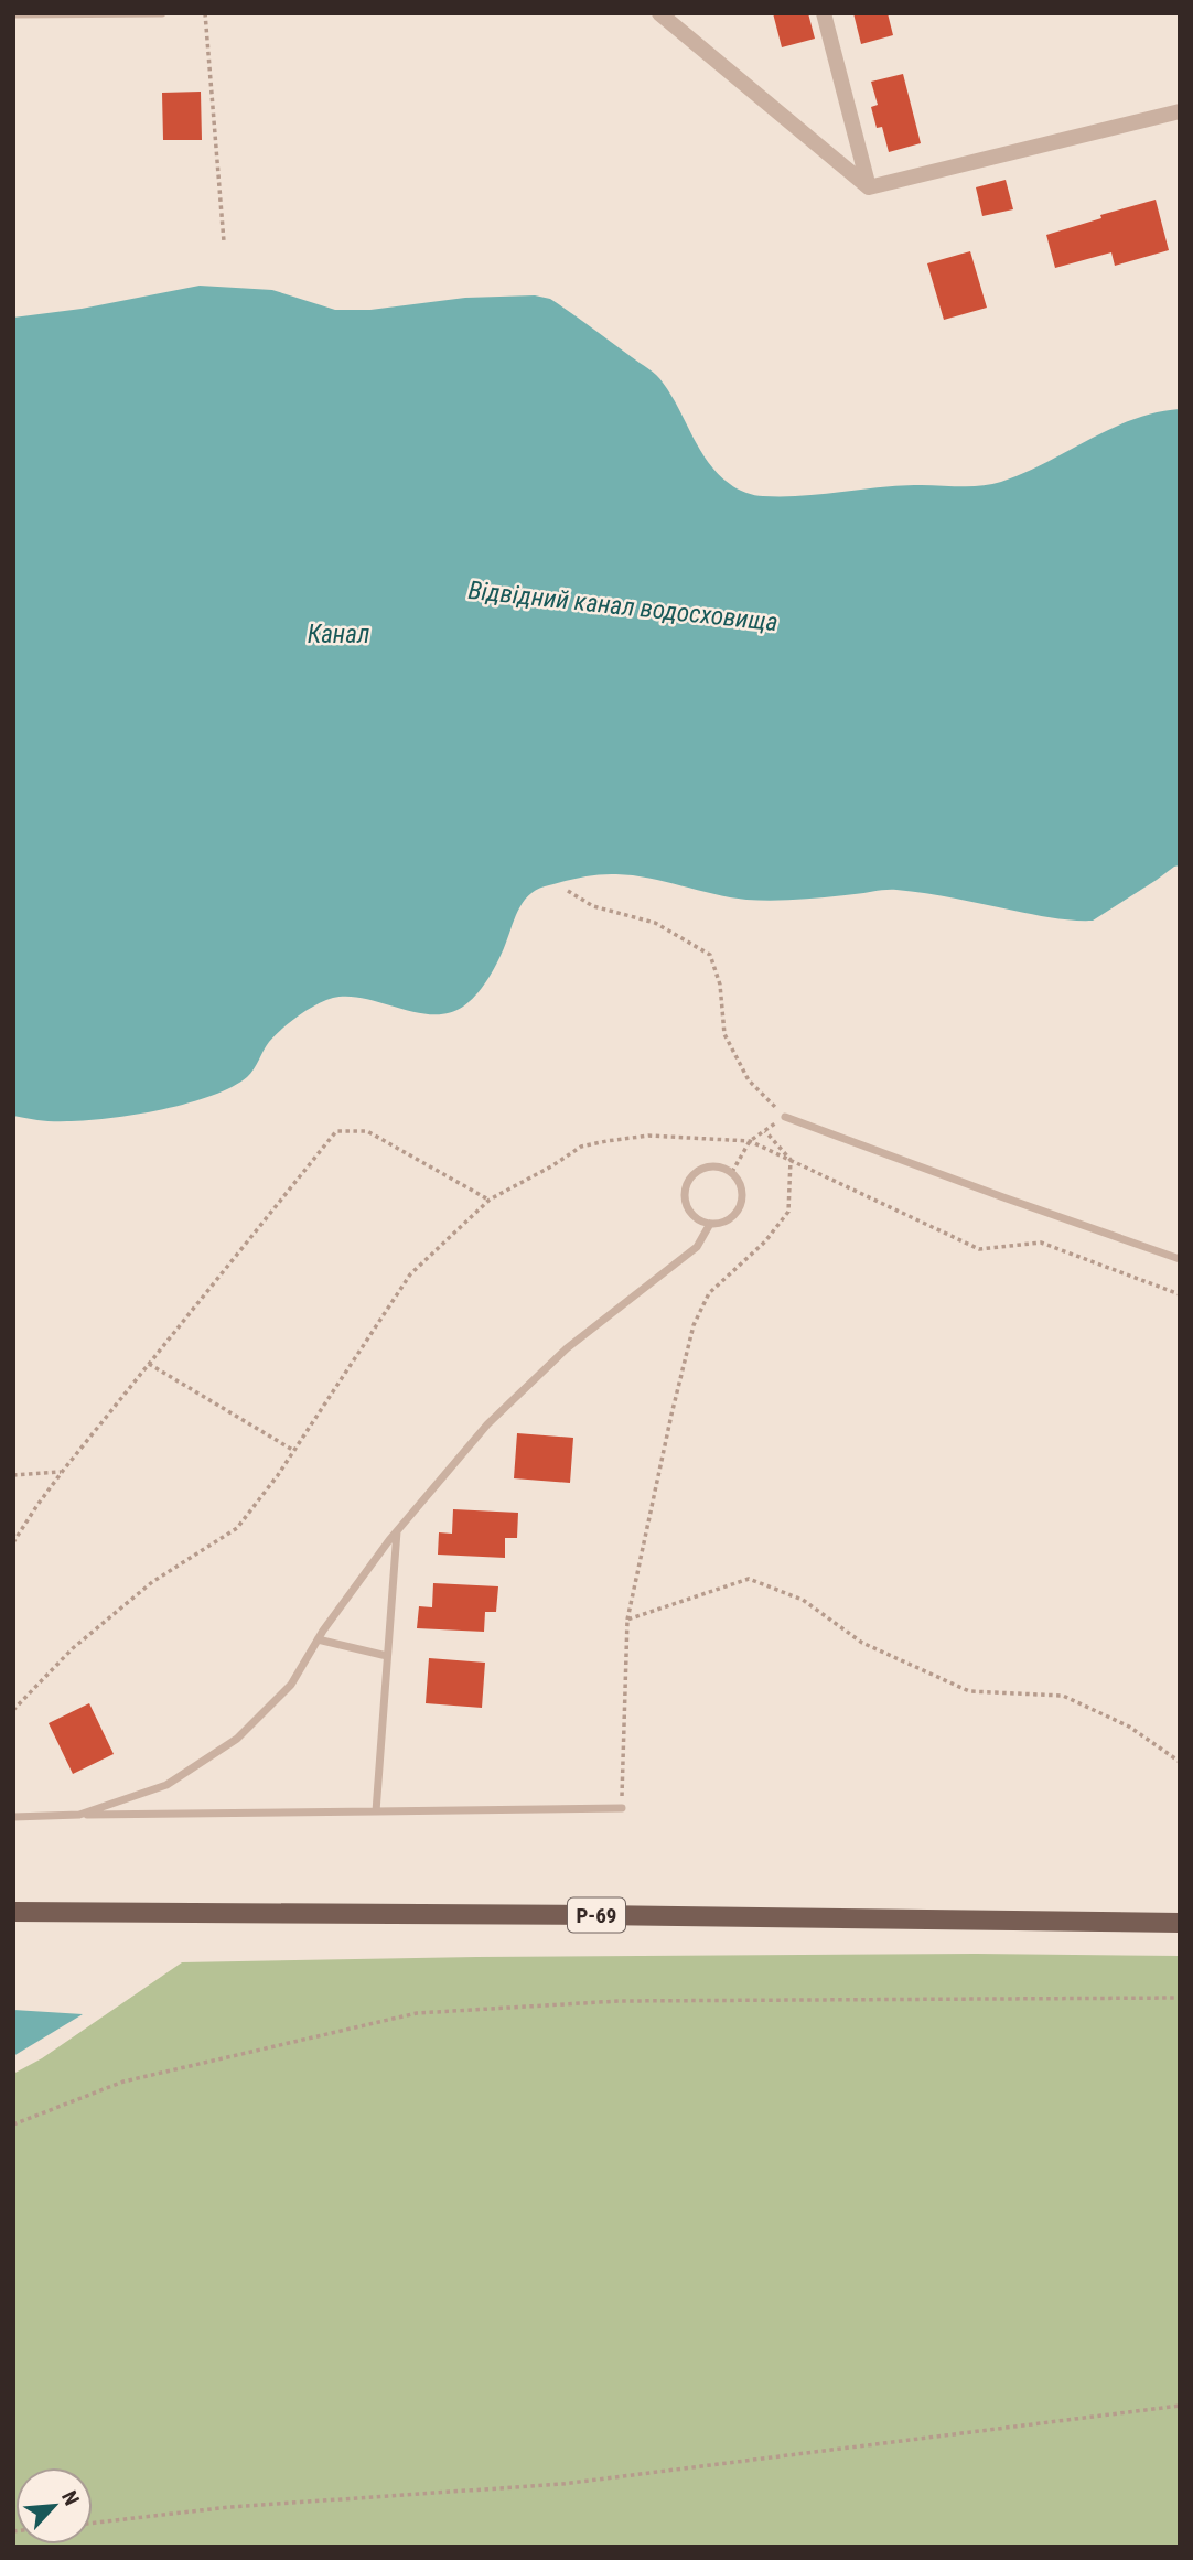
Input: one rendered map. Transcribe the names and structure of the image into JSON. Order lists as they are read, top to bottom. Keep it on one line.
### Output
{"streets":{"main road":["Р-69"]},"water":["Відвідний канал водосховища","Канал"],"north":"top right"}
